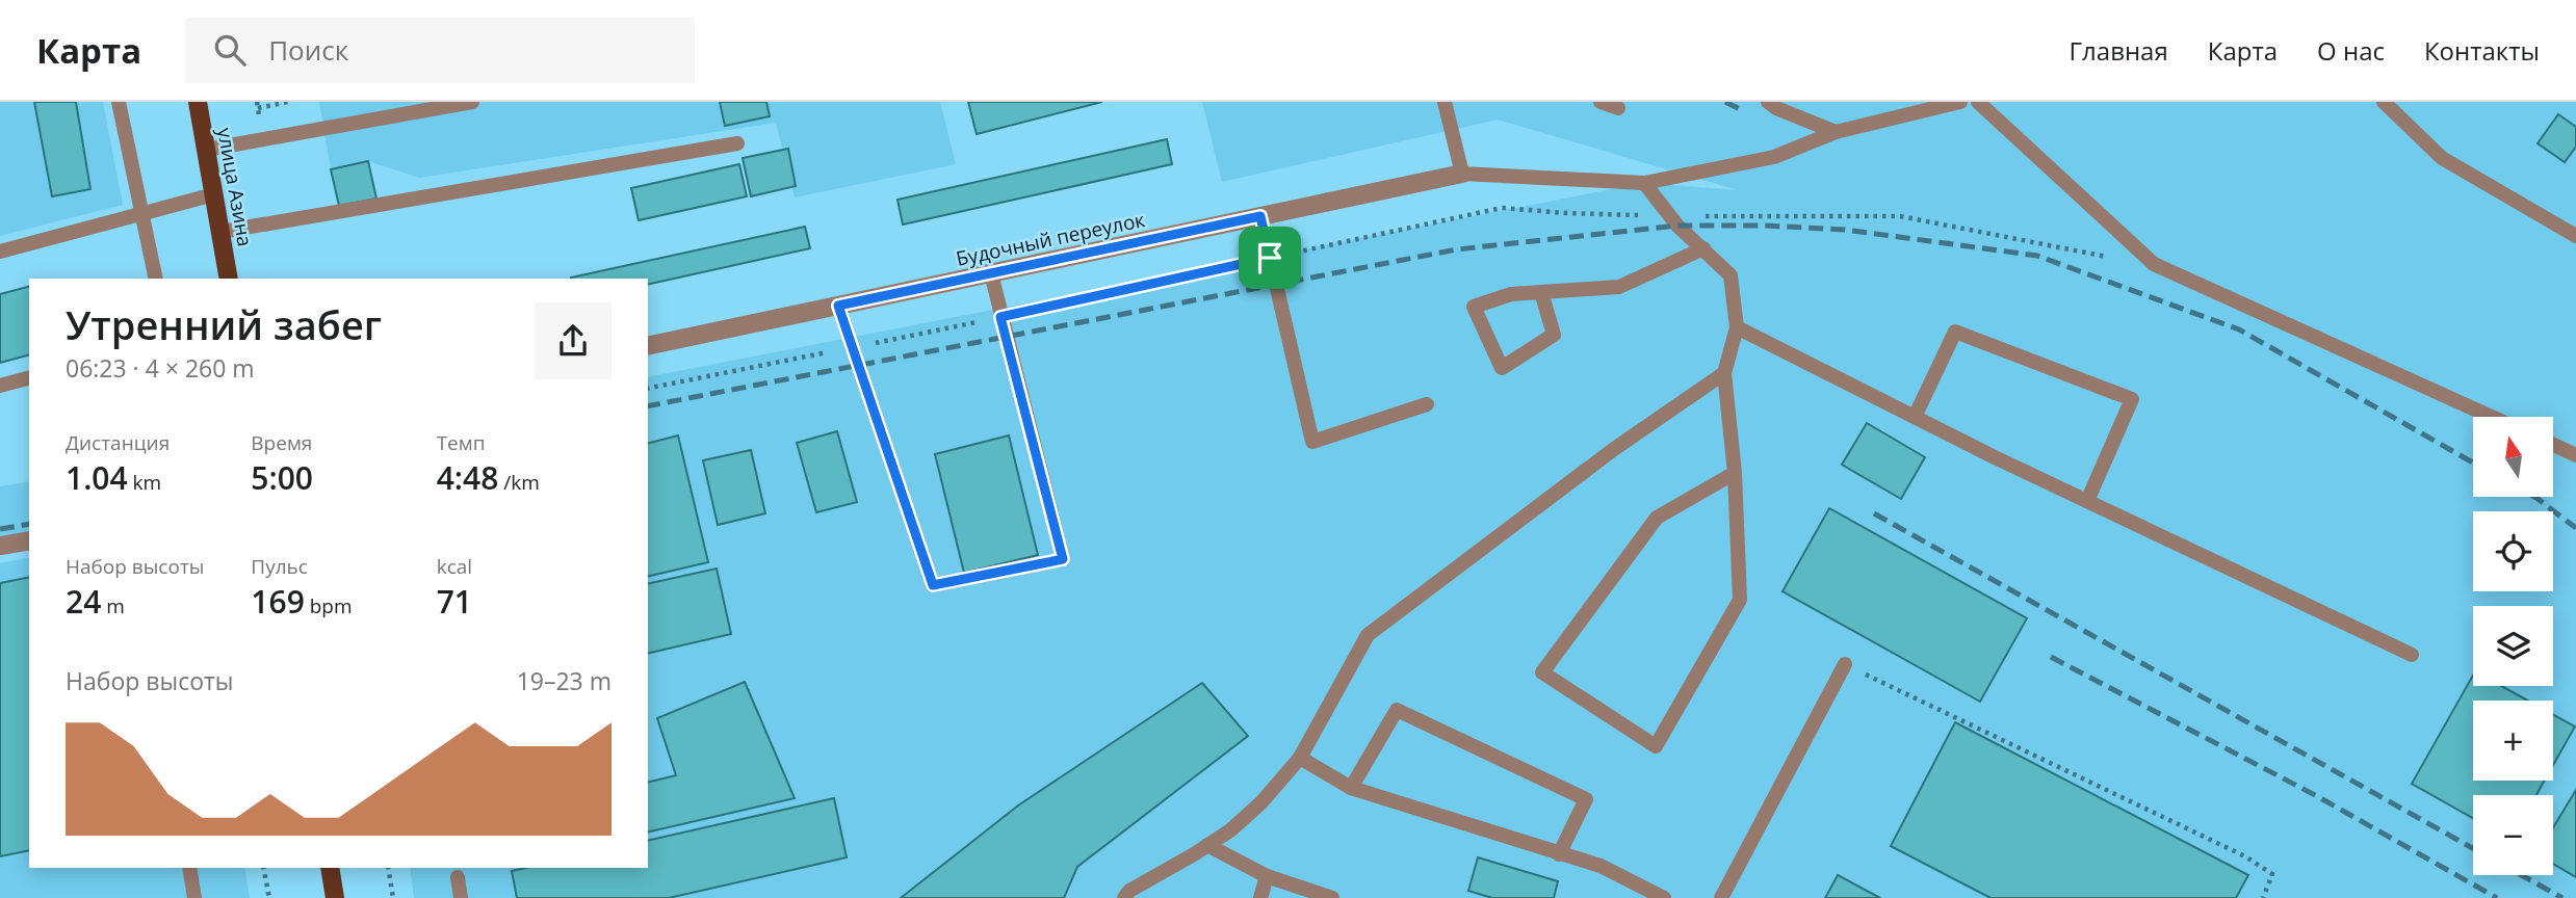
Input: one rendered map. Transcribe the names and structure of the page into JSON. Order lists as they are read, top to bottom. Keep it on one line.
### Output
{"streets":{"main road":["улица Азина"],"street":["Будочный переулок"]},"north":"top","page":{"header":"Карта","search":"Поиск","nav":["Главная","Карта","О нас","Контакты"],"heading":["Утренний забег","06:23 · 4 × 260 m"],"stats":[["Дистанция","1.04 km"],["Время","5:00"],["Темп","4:48 /km"],["Набор высоты","24 m"],["Пульс","169 bpm"],["kcal","71"]],"map_buttons":["+","−"],"chart":["Набор высоты","19–23 m"]}}
